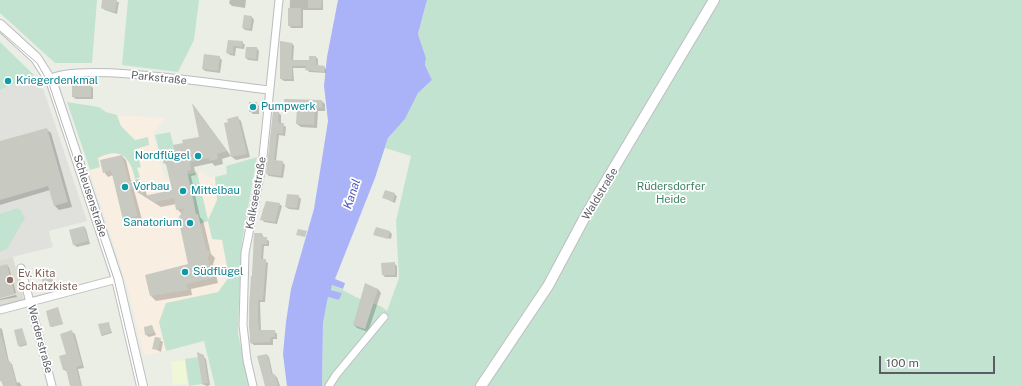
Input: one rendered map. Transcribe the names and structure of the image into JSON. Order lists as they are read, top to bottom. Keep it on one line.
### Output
{"streets":{"street":["Parkstraße","Kalkseestraße","Waldstraße","Schleusenstraße","Werderstraße"]},"crossings":[["Parkstraße","Kalkseestraße"],["Parkstraße","Schleusenstraße"]],"water":["Kanal"],"parks":["Rüdersdorfer Heide"],"places":["Kriegerdenkmal","Pumpwerk","Nordflügel","Vorbau","Mittelbau","Sanatorium","Südflügel","Ev. Kita Schatzkiste"],"scale_bar":"100 m"}
